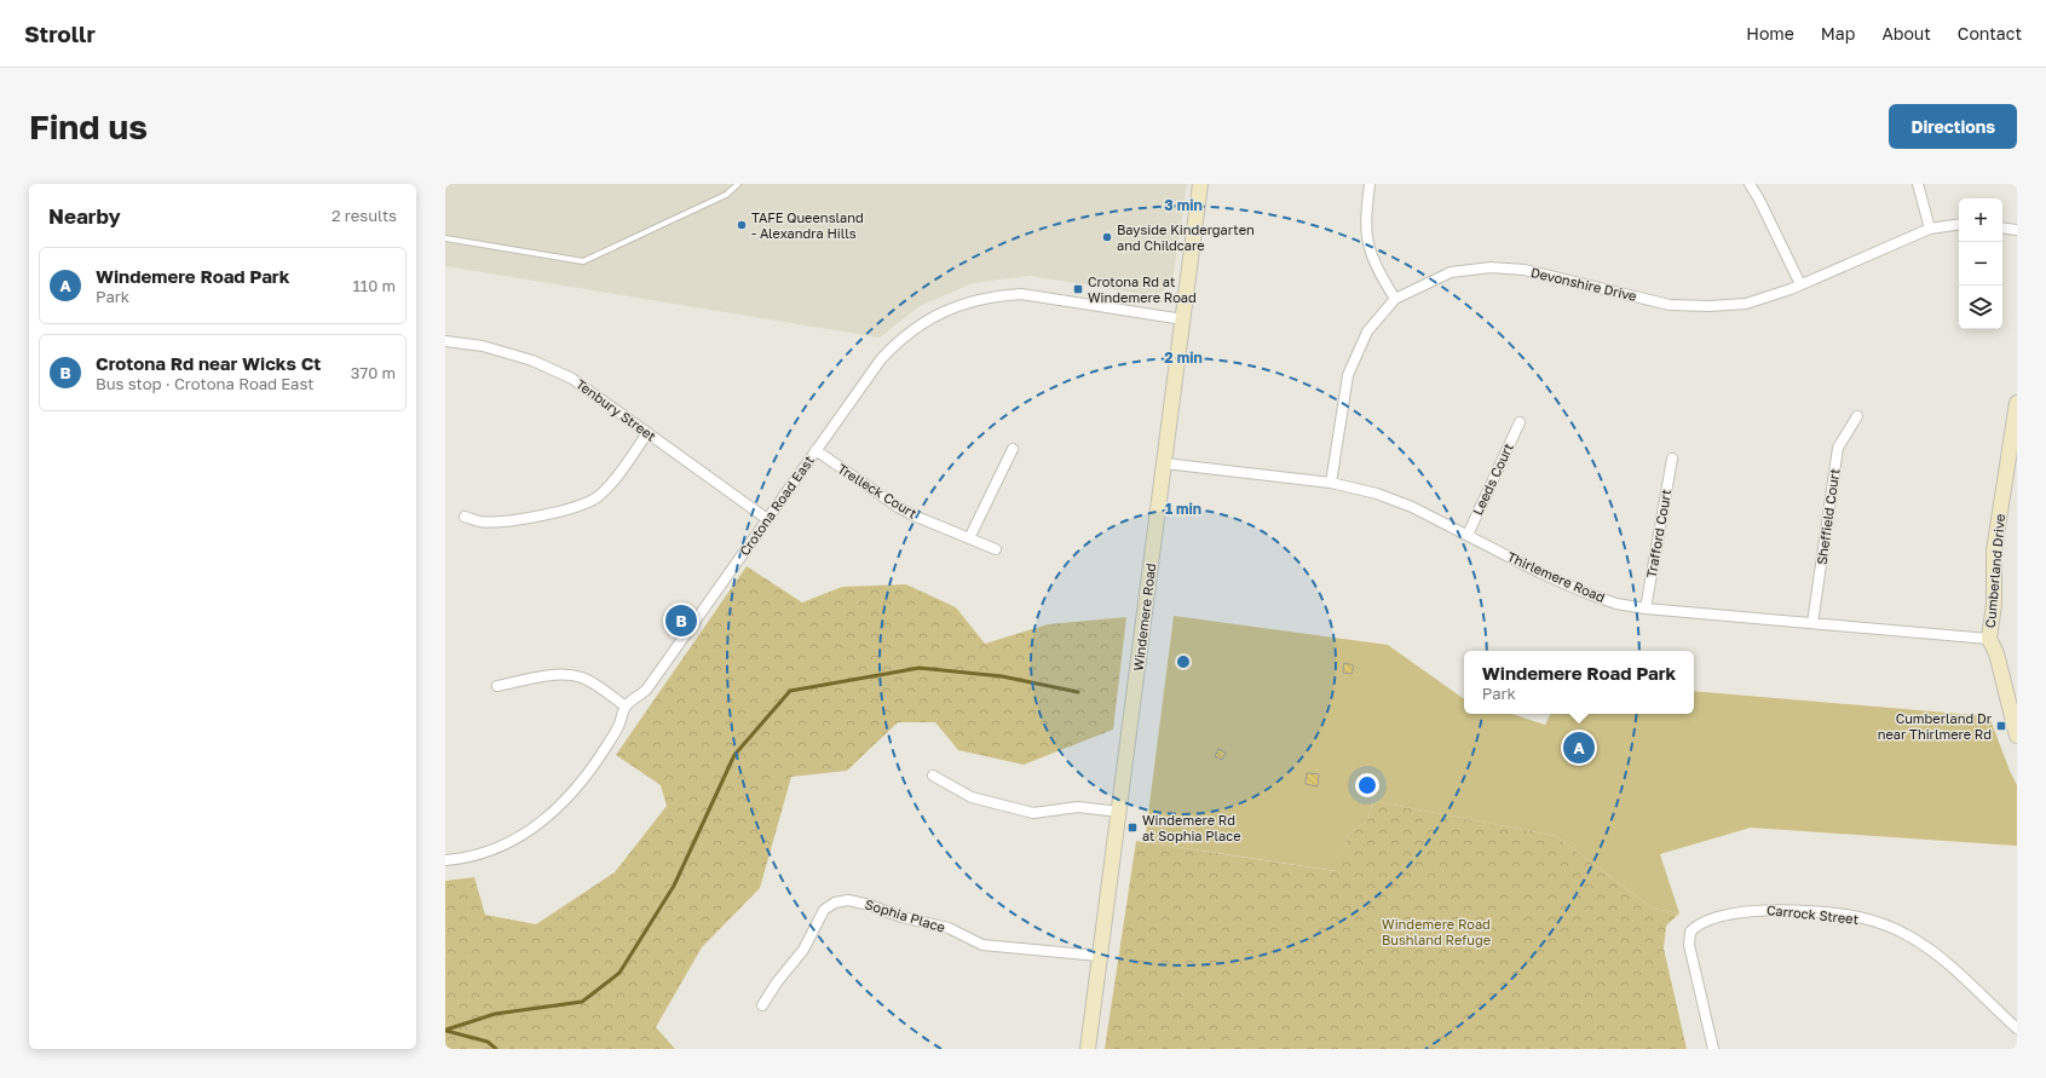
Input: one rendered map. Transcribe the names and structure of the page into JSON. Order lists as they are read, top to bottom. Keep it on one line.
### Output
{"streets":{"main road":["Cumberland Drive","Windemere Road"],"street":["Devonshire Drive","Tenbury Street","Leeds Court","Trelleck Court","Crotona Road East","Sheffield Court","Trafford Court","Thirlemere Road","Carrock Street","Sophia Place"]},"crossings":[["Devonshire Drive","Thirlemere Road"],["Tenbury Street","Crotona Road East"],["Leeds Court","Thirlemere Road"],["Trelleck Court","Crotona Road East"],["Crotona Road East","Windemere Road"],["Sheffield Court","Thirlemere Road"],["Trafford Court","Thirlemere Road"],["Cumberland Drive","Thirlemere Road"],["Thirlemere Road","Windemere Road"],["Windemere Road","Sophia Place"]],"parks":["Windemere Road Bushland Refuge"],"places":{"other":["TAFE Queensland - Alexandra Hills","Bayside Kindergarten and Childcare"],"transit":["Crotona Rd at Windemere Road","Cumberland Dr near Thirlmere Rd","Windemere Rd at Sophia Place"]},"page":{"header":"Strollr","nav":["Home","Map","About","Contact"],"buttons":"Directions","title":"Find us","heading":["Nearby","2 results"],"map_buttons":["+","−"],"list":[{"mark":"A","name":"Windemere Road Park","note":"Park","value":"110 m"},{"mark":"B","name":"Crotona Rd near Wicks Ct","note":"Bus stop · Crotona Road East","value":"370 m"}],"pins":["B","A"],"popup":["Windemere Road Park","Park"]},"rings":["3 min","2 min","1 min"]}
